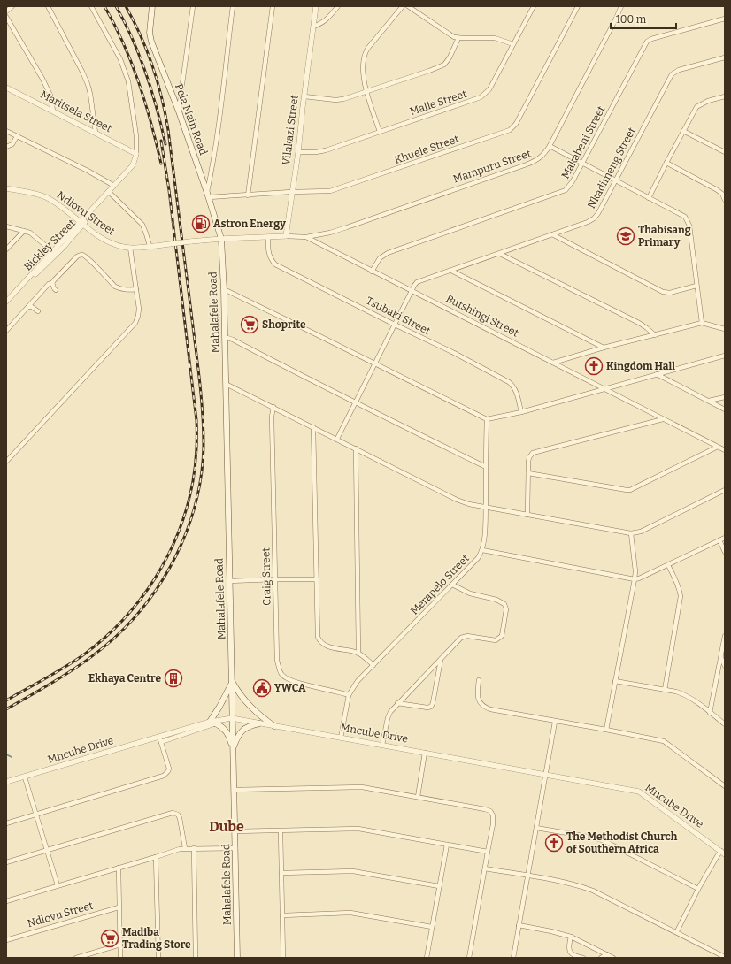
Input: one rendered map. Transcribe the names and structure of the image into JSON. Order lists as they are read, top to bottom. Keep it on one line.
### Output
{"streets":{"main road":["Pela Main Road","Mahalafele Road"],"street":["Malie Street","Maritsela Street","Vilakazi Street","Makabeni Street","Khuele Street","Mampuru Street","Nkadimeng Street","Ndlovu Street","Bickley Street","Tsubaki Street","Butshingi Street","Craig Street","Merapelo Street","Mncube Drive"]},"crossings":[["Malie Street","Vilakazi Street"],["Maritsela Street","Bickley Street"],["Pela Main Road","Khuele Street"],["Pela Main Road","Mahalafele Road"],["Pela Main Road","Butshingi Street"],["Vilakazi Street","Khuele Street"],["Vilakazi Street","Butshingi Street"],["Makabeni Street","Butshingi Street"],["Mampuru Street","Butshingi Street"],["Nkadimeng Street","Butshingi Street"],["Ndlovu Street","Bickley Street"],["Ndlovu Street","Butshingi Street"],["Mahalafele Road","Butshingi Street"],["Mahalafele Road","Mncube Drive"],["Tsubaki Street","Butshingi Street"],["Craig Street","Merapelo Street"],["Merapelo Street","Mncube Drive"]],"districts":["Dube"],"places":{"fuel station":["Astron Energy"],"school or university":["Thabisang Primary"],"supermarket":["Shoprite","Madiba Trading Store"],"church":["Kingdom Hall","The Methodist Church of Southern Africa"],"building":["Ekhaya Centre"],"public building":["YWCA"]},"scale_bar":"100 m"}
